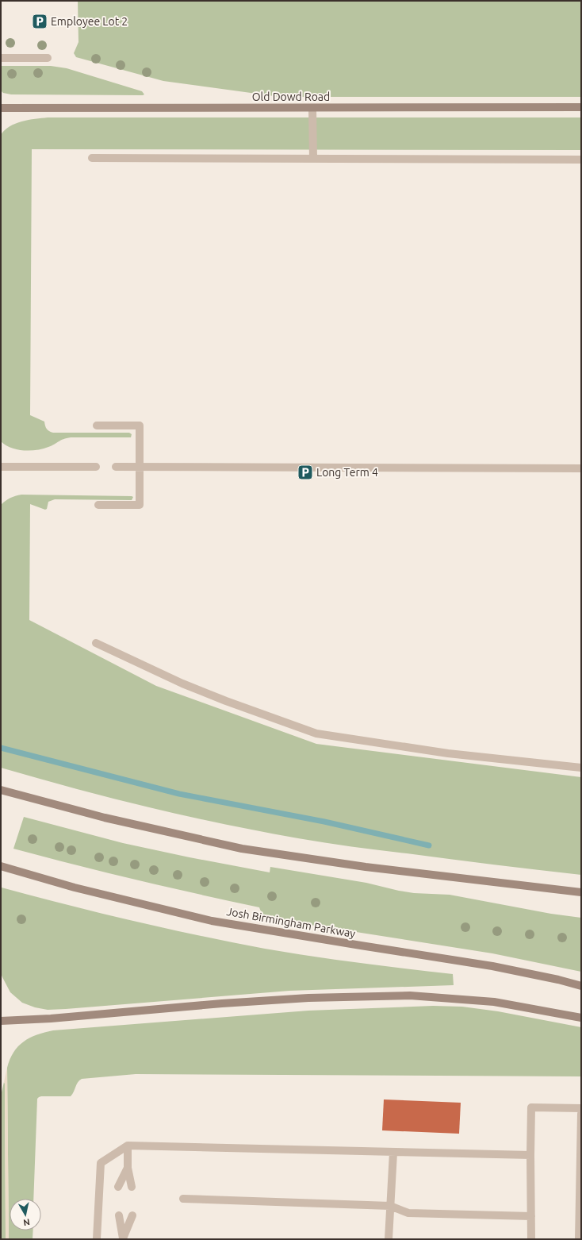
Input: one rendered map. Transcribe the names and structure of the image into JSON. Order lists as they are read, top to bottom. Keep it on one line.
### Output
{"streets":{"main road":["Old Dowd Road","Josh Birmingham Parkway"]},"places":{"parking":["Employee Lot 2","Long Term 4"]},"north":"bottom"}
